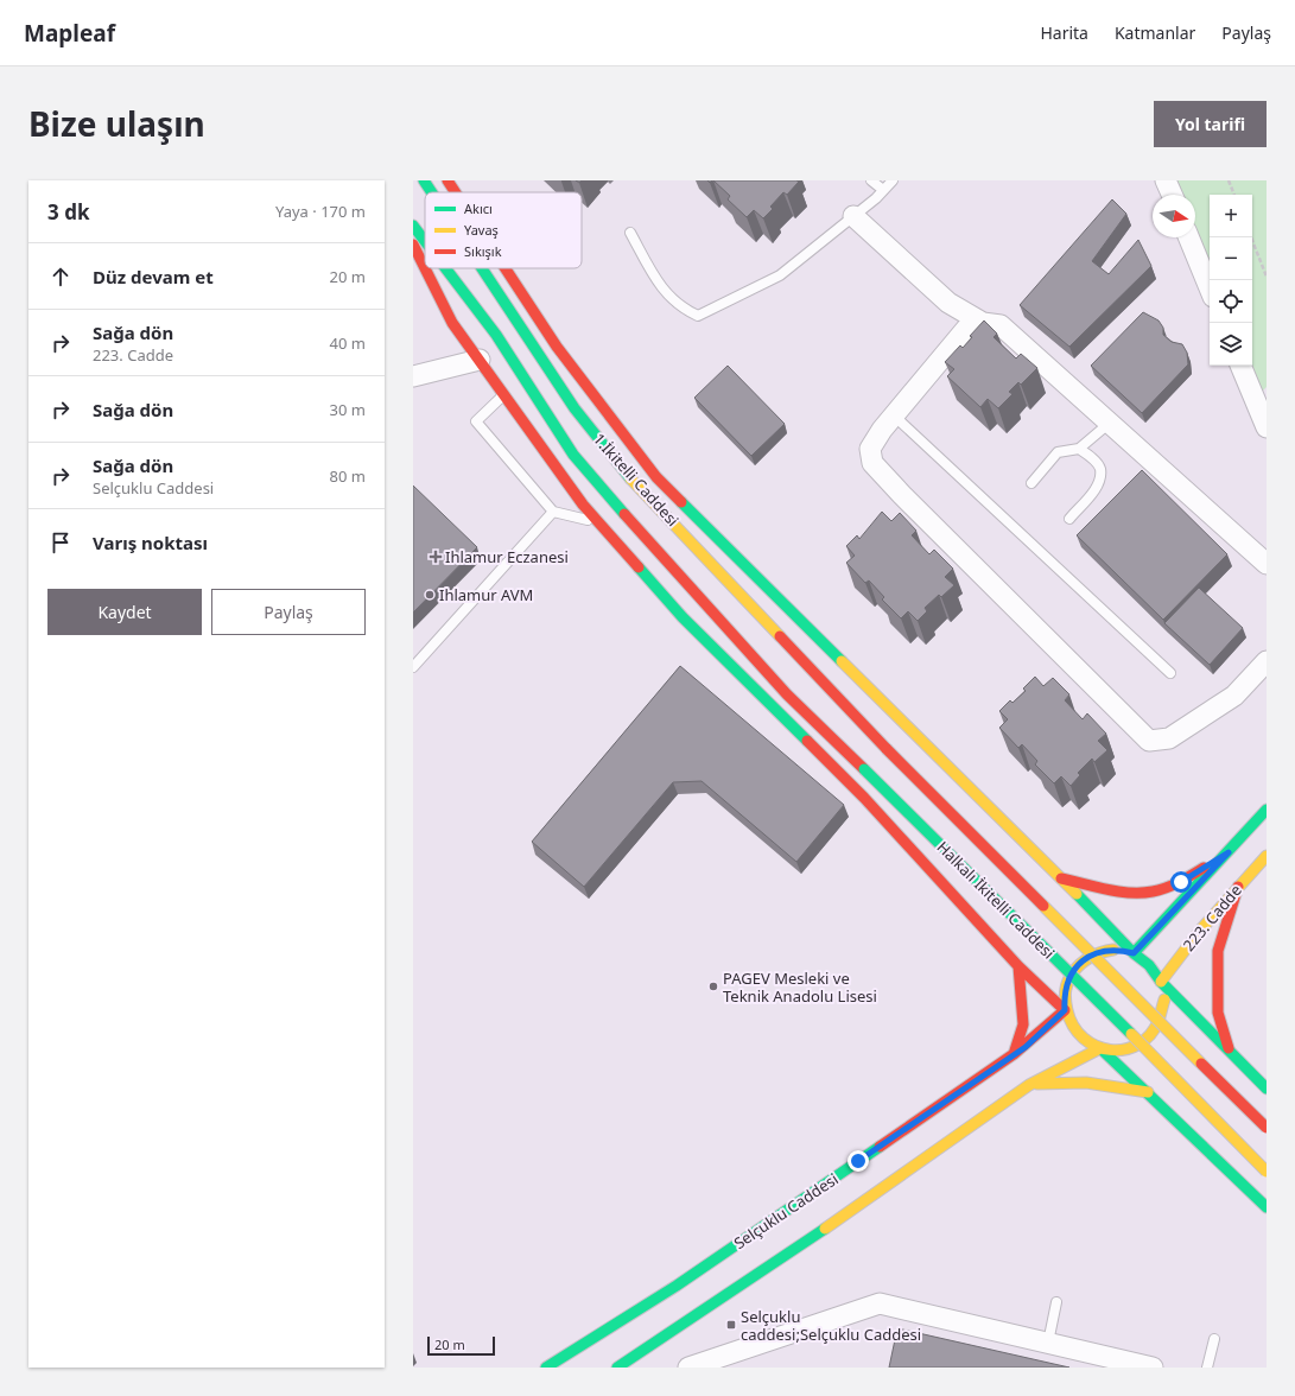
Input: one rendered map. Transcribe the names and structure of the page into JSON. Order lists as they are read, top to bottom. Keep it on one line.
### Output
{"streets":{"main road":["1.İkitelli Caddesi","Halkalı İkitelli Caddesi","223. Cadde","Selçuklu Caddesi"]},"crossings":[["1.İkitelli Caddesi","Halkalı İkitelli Caddesi"],["223. Cadde","Selçuklu Caddesi"]],"places":{"health":["Ihlamur Eczanesi"],"other":["Ihlamur AVM","PAGEV Mesleki ve Teknik Anadolu Lisesi"],"transit":["Selçuklu caddesi;Selçuklu Caddesi"]},"legend":["Akıcı","Yavaş","Sıkışık"],"scale_bar":"20 m","north":"right","page":{"header":"Mapleaf","nav":["Harita","Katmanlar","Paylaş"],"title":"Bize ulaşın","buttons":["Yol tarifi",["Kaydet","Paylaş"]],"heading":["3 dk","Yaya · 170 m"],"map_buttons":["+","−"],"list":[["Düz devam et","20 m"],["Sağa dön","223. Cadde","40 m"],["Sağa dön","30 m"],["Sağa dön","Selçuklu Caddesi","80 m"],"Varış noktası"],"scale":"20 m"}}
